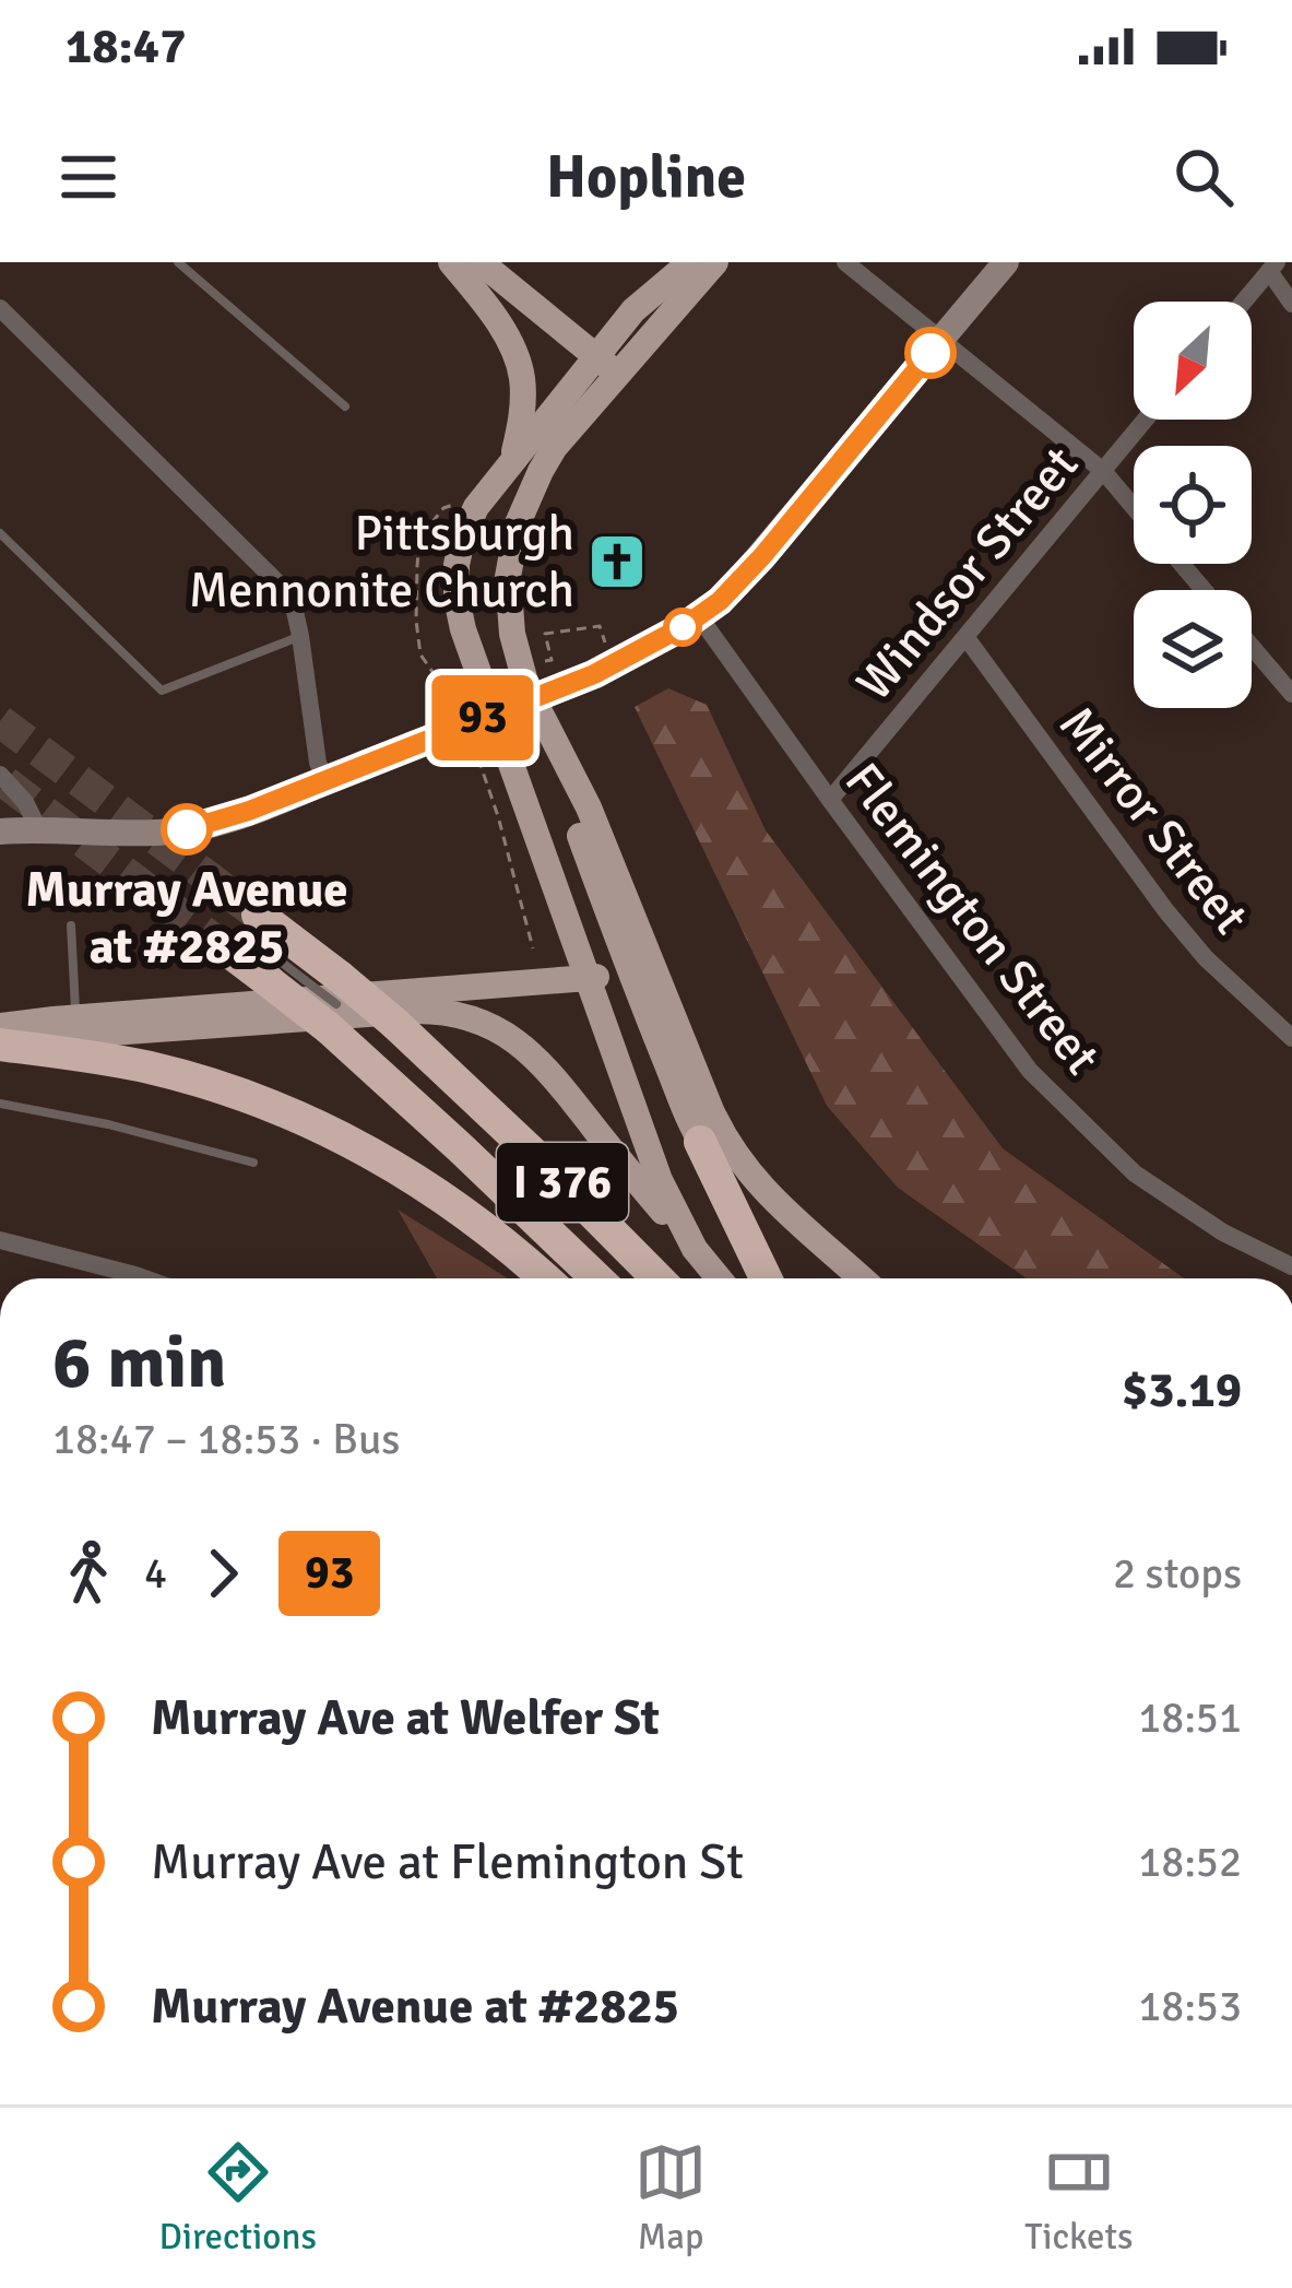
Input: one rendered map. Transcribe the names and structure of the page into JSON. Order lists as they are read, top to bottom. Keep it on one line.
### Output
{"streets":{"highway":["I 376"],"street":["Windsor Street","Mirror Street","Flemington Street"]},"crossings":[["Windsor Street","Mirror Street"],["Windsor Street","Flemington Street"]],"places":{"church":["Pittsburgh Mennonite Church"],"other":["Murray Avenue at #2825"]},"lines":["bus line 93"],"north":"bottom left","page":{"status":"18:47","header":"Hopline","on_map":"93","heading":["6 min","18:47 – 18:53 · Bus","$3.19"],"legs":["4","93","2 stops"],"list":[{"name":"Murray Ave at Welfer St","value":"18:51"},{"name":"Murray Ave at Flemington St","value":"18:52"},{"name":"Murray Avenue at #2825","value":"18:53"}],"tabs":["Directions","Map","Tickets"]}}
